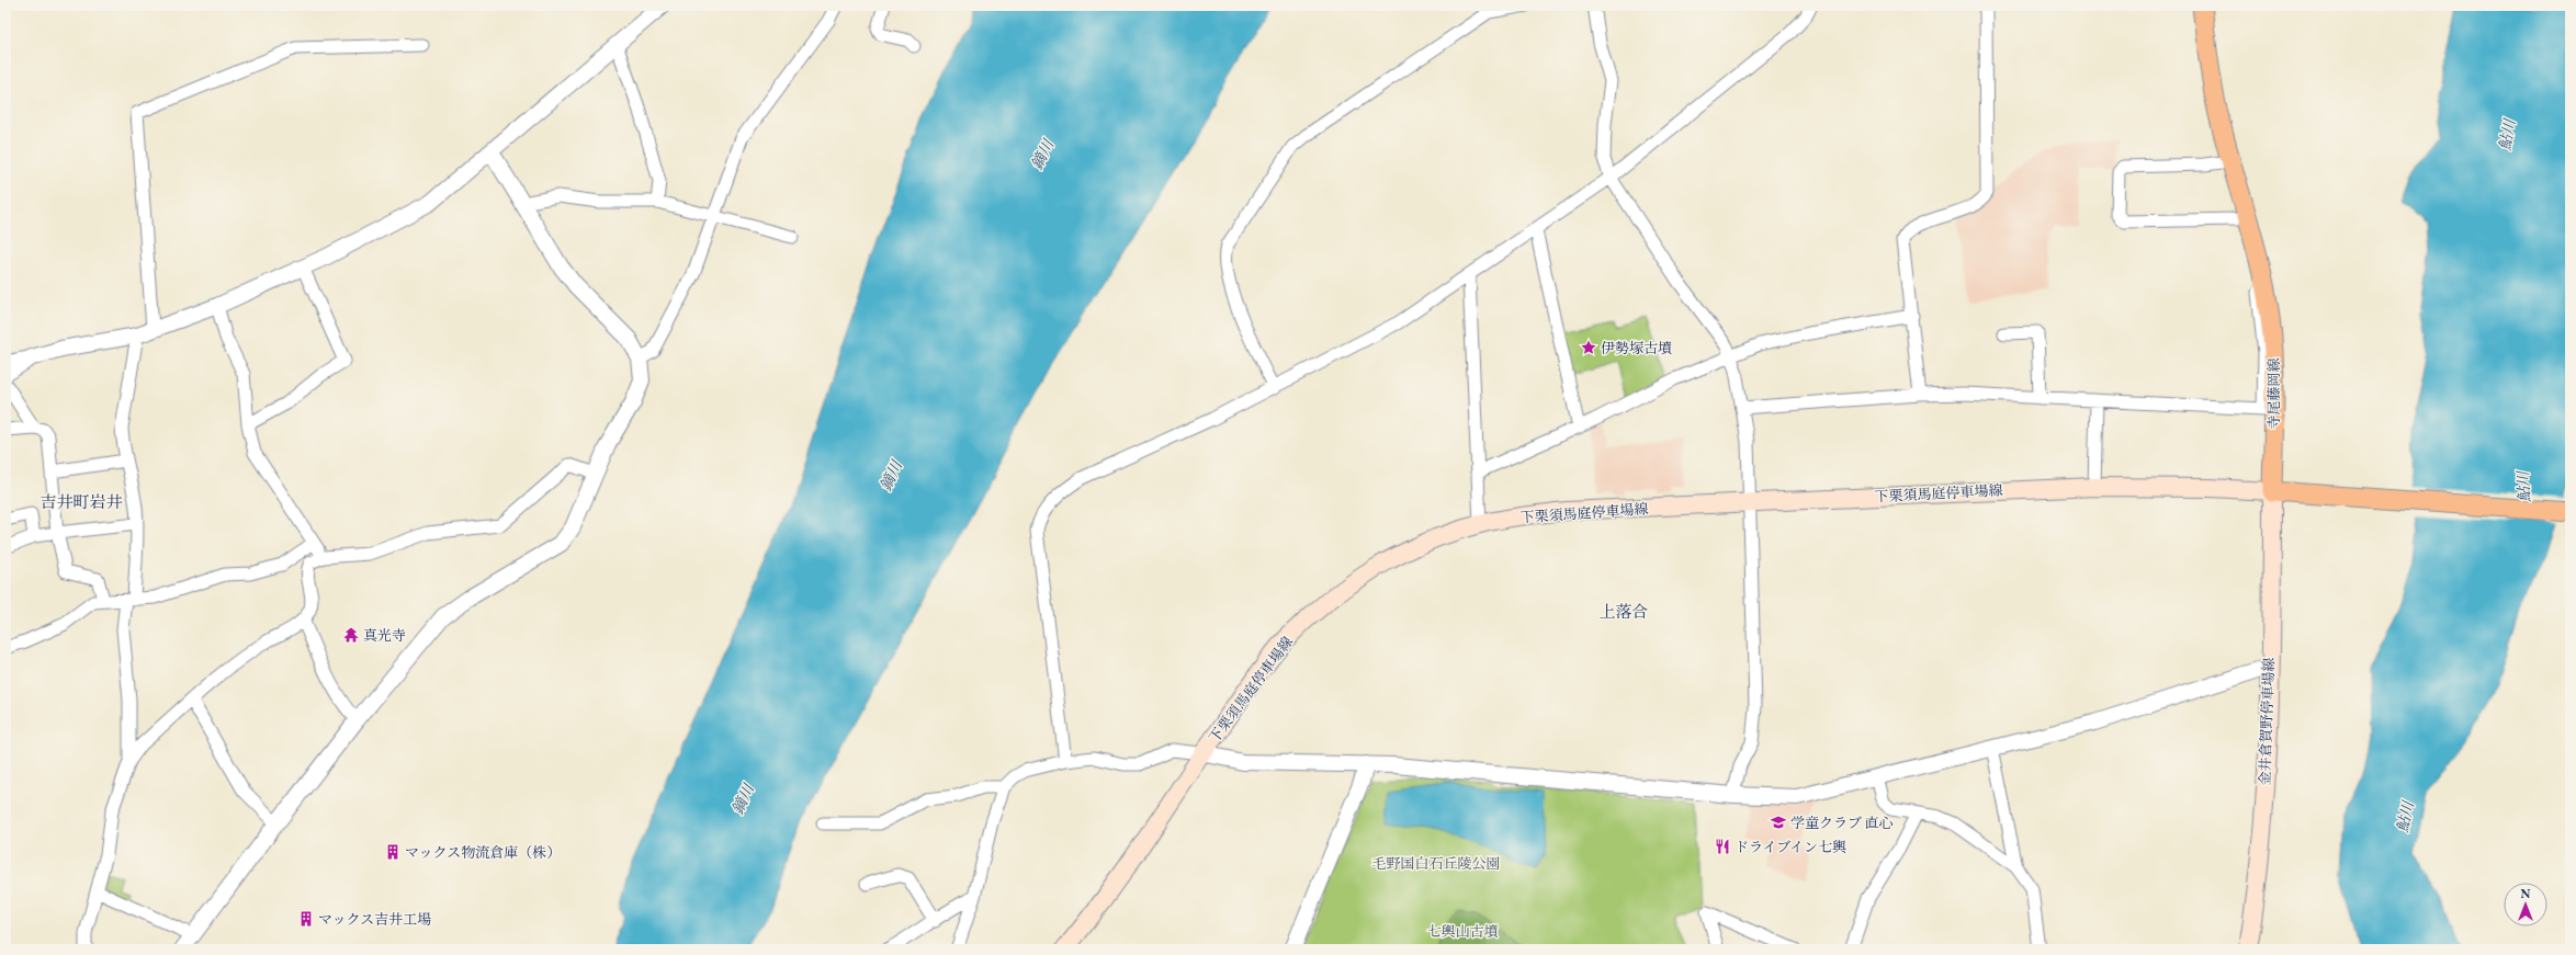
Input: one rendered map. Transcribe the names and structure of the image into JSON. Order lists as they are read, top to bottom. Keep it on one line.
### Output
{"streets":{"main road":["寺尾藤岡線","下栗須馬庭停車場線","金井倉賀野停車場線"]},"crossings":[["寺尾藤岡線","下栗須馬庭停車場線"],["寺尾藤岡線","金井倉賀野停車場線"],["下栗須馬庭停車場線","金井倉賀野停車場線"]],"districts":["吉井町岩井","上落合"],"water":["鮎川","鏑川"],"parks":["毛野国白石丘陵公園","七輿山古墳"],"places":{"place":["伊勢塚古墳"],"temple":["真光寺"],"school or university":["学童クラブ 直心"],"restaurant":["ドライブイン七輿"],"building":["マックス物流倉庫（株）","マックス吉井工場"]},"north":"top"}
